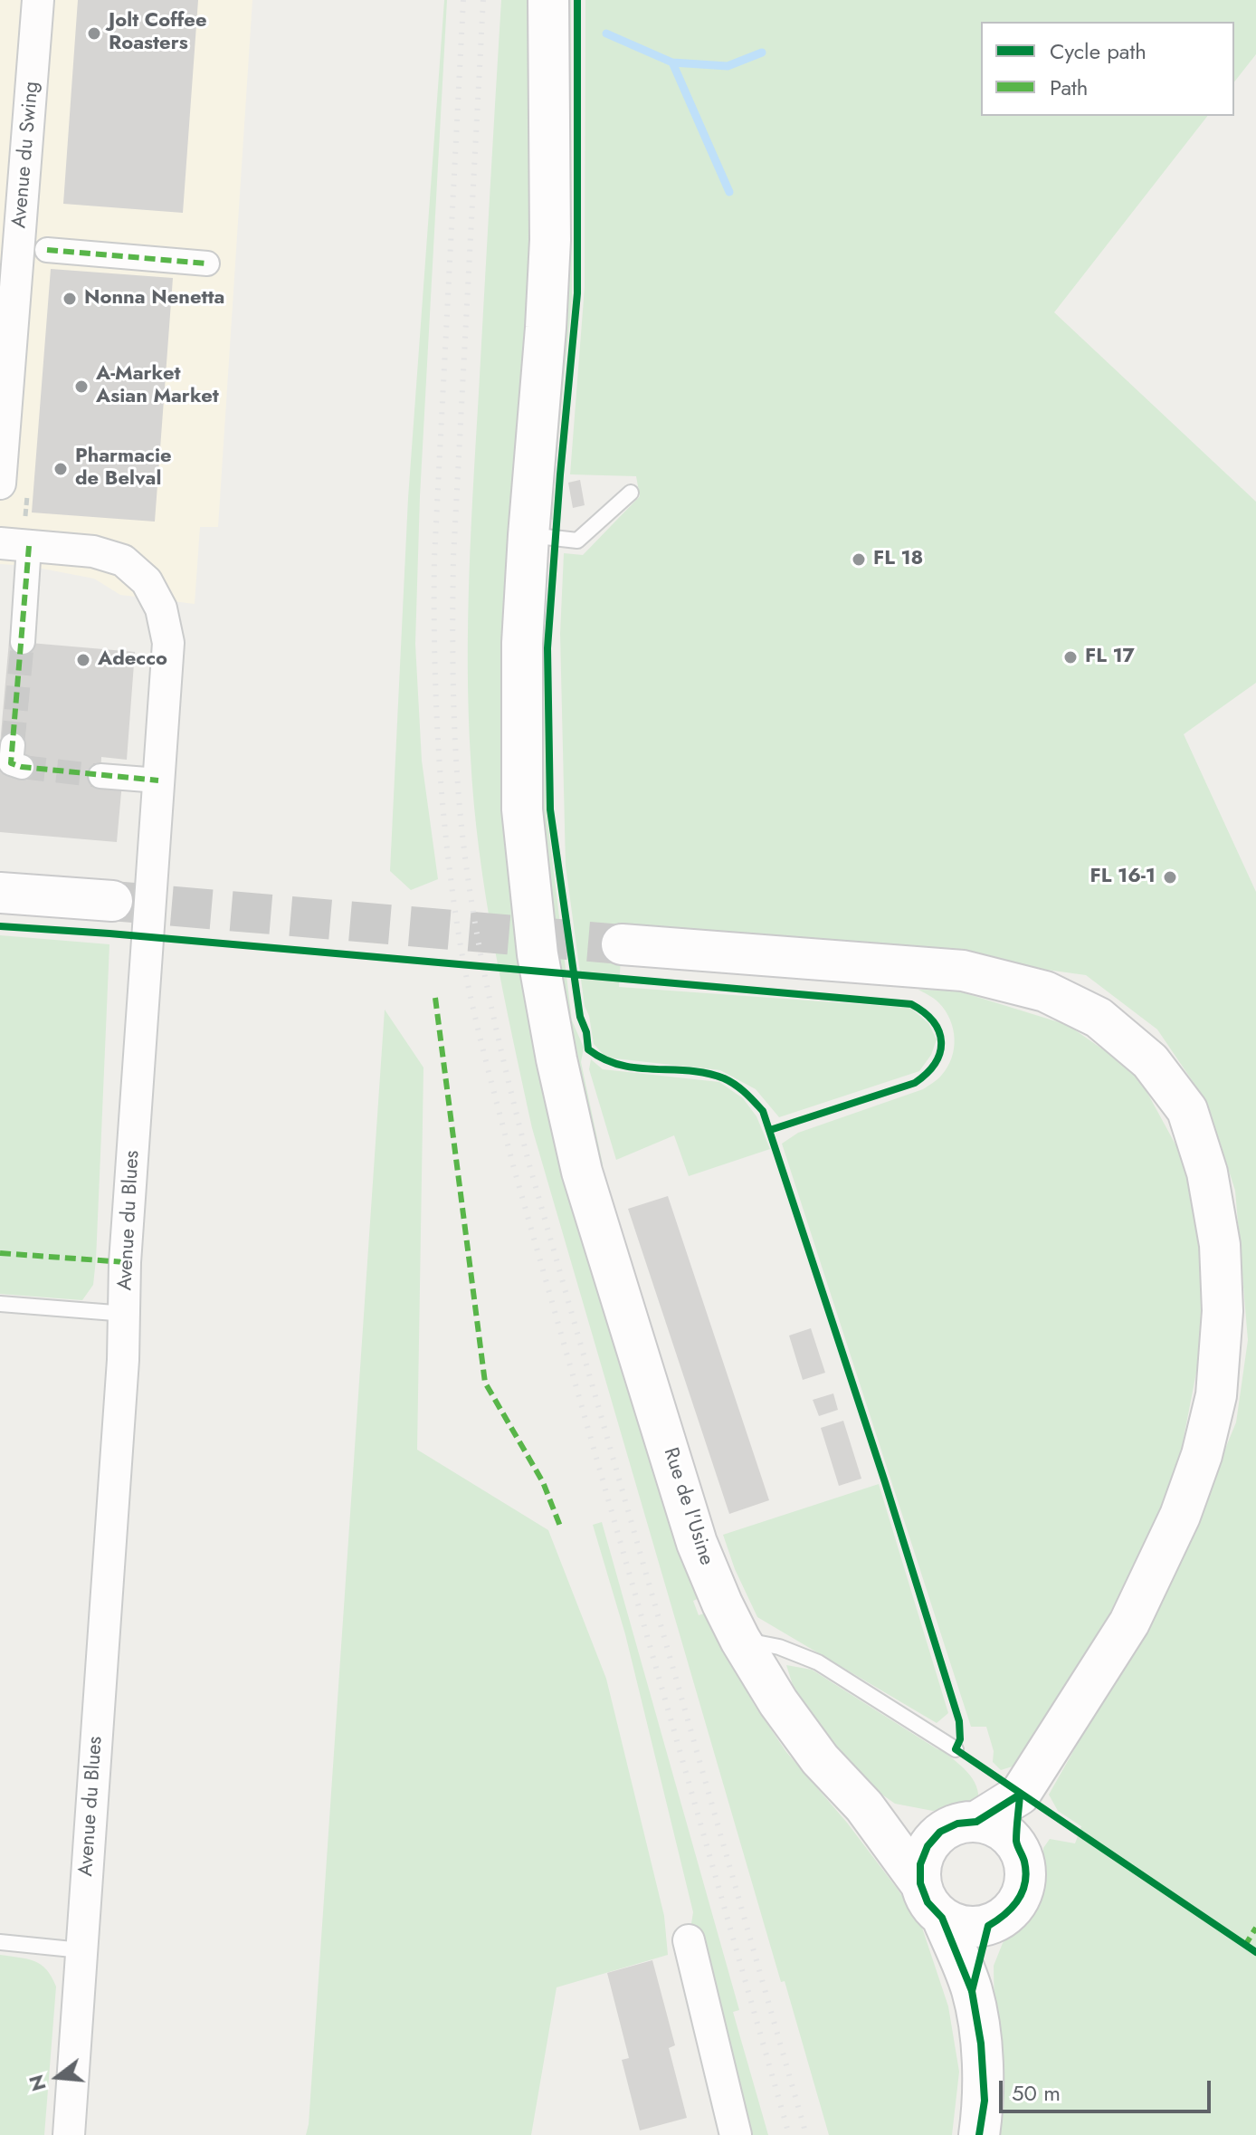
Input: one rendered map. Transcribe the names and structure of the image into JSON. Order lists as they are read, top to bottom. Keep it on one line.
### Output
{"streets":{"main road":["Rue de l'Usine"],"street":["Avenue du Swing","Avenue du Blues"]},"places":["Jolt Coffee Roasters","Nonna Nenetta","A-Market Asian Market","Pharmacie de Belval","FL 18","FL 17","Adecco","FL 16-1"],"legend":["Cycle path","Path"],"scale_bar":"50 m","north":"left"}
